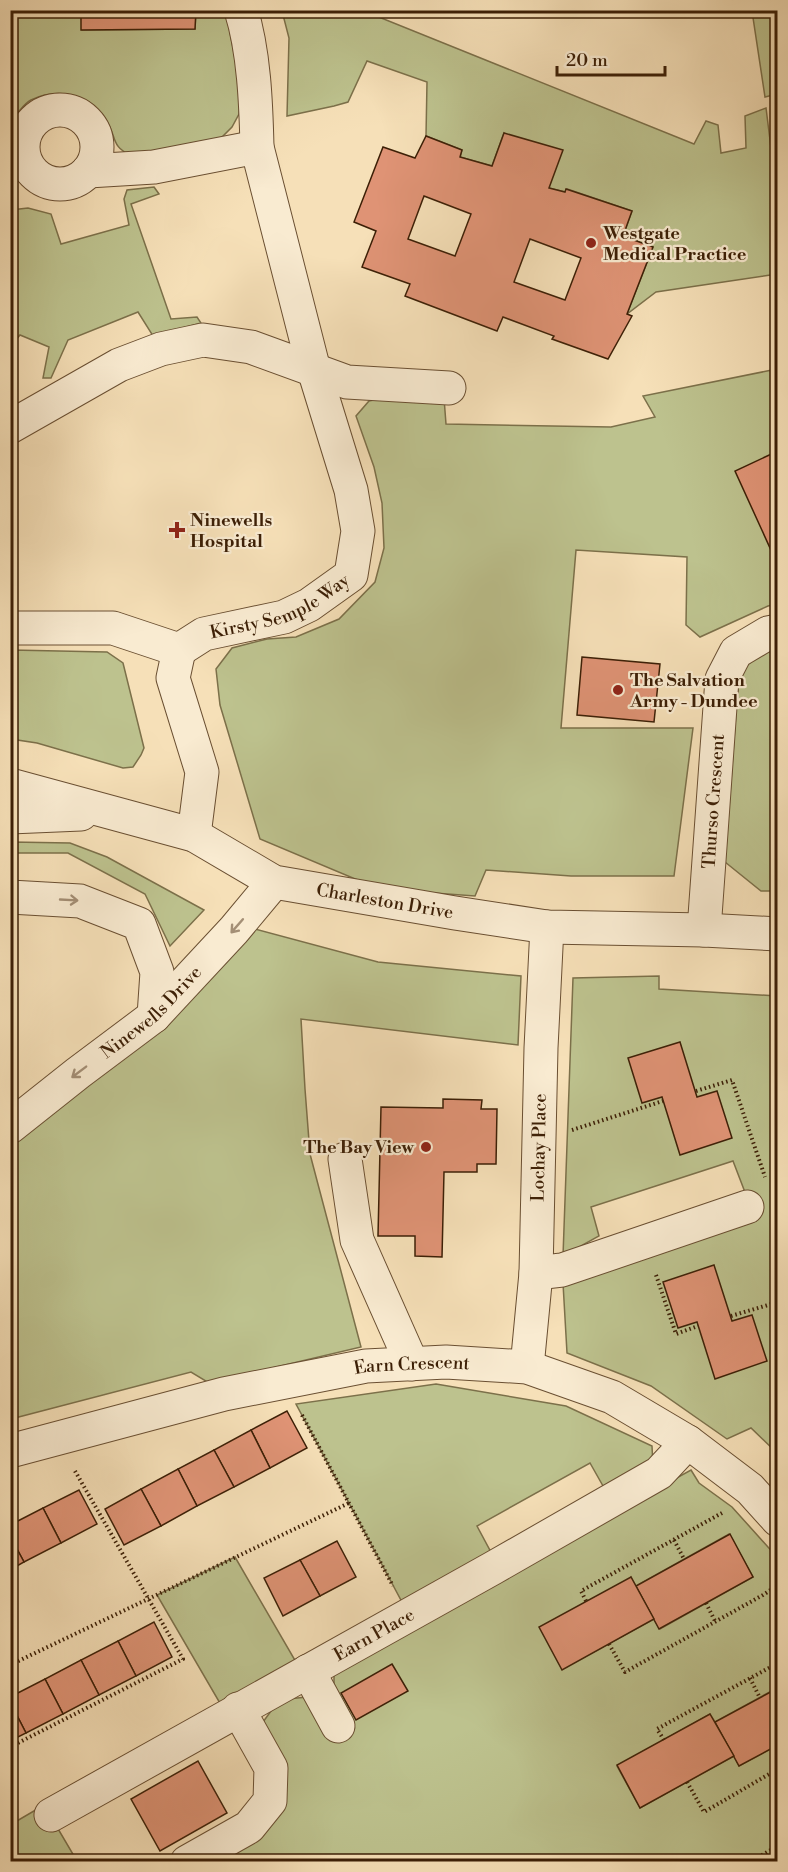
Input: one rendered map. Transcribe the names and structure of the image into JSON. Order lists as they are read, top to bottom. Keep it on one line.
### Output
{"streets":{"street":["Kirsty Semple Way","Thurso Crescent","Charleston Drive","Ninewells Drive","Lochay Place","Earn Crescent","Earn Place"]},"crossings":[["Thurso Crescent","Charleston Drive"],["Charleston Drive","Ninewells Drive"],["Charleston Drive","Lochay Place"],["Lochay Place","Earn Crescent"],["Earn Crescent","Earn Place"]],"one_way":["Ninewells Drive"],"places":{"other":["Westgate Medical Practice","The Salvation Army - Dundee","The Bay View"],"health":["Ninewells Hospital"]},"scale_bar":"20 m"}
